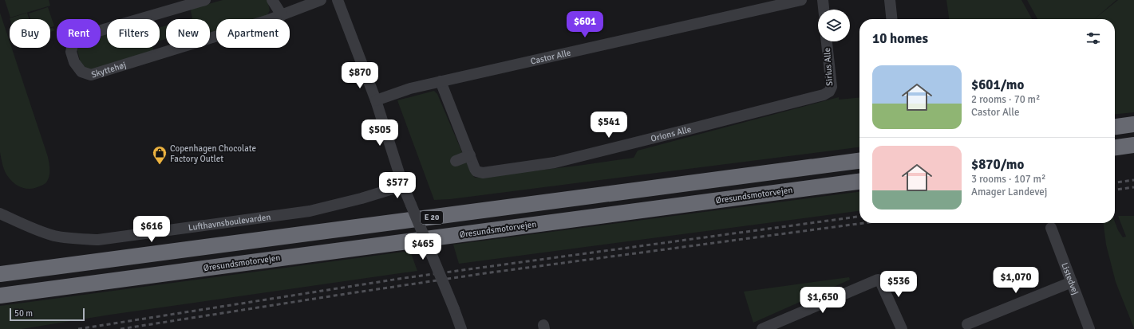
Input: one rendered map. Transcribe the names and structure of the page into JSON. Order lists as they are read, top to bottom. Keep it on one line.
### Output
{"streets":{"highway":["Øresundsmotorvejen","E 20"],"street":["Castor Alle","Sirius Alle","Skyttehøj","Orions Alle","Lufthavnsboulevarden","Listedvej"]},"crossings":[["Castor Alle","Orions Alle"],["Sirius Alle","Orions Alle"]],"places":{"shop":["Copenhagen Chocolate Factory Outlet"]},"scale_bar":"50 m","page":{"price":["$601","$870","$541","$505","$577","$616","$465","$1,070","$536","$1,650"],"chip":["Buy","Rent","Filters","New","Apartment"],"heading":"10 homes","list":[{"name":"$601/mo","note":"2 rooms · 70 m² · Castor Alle"},{"name":"$870/mo","note":"3 rooms · 107 m² · Amager Landevej"}],"scale":"50 m"}}
